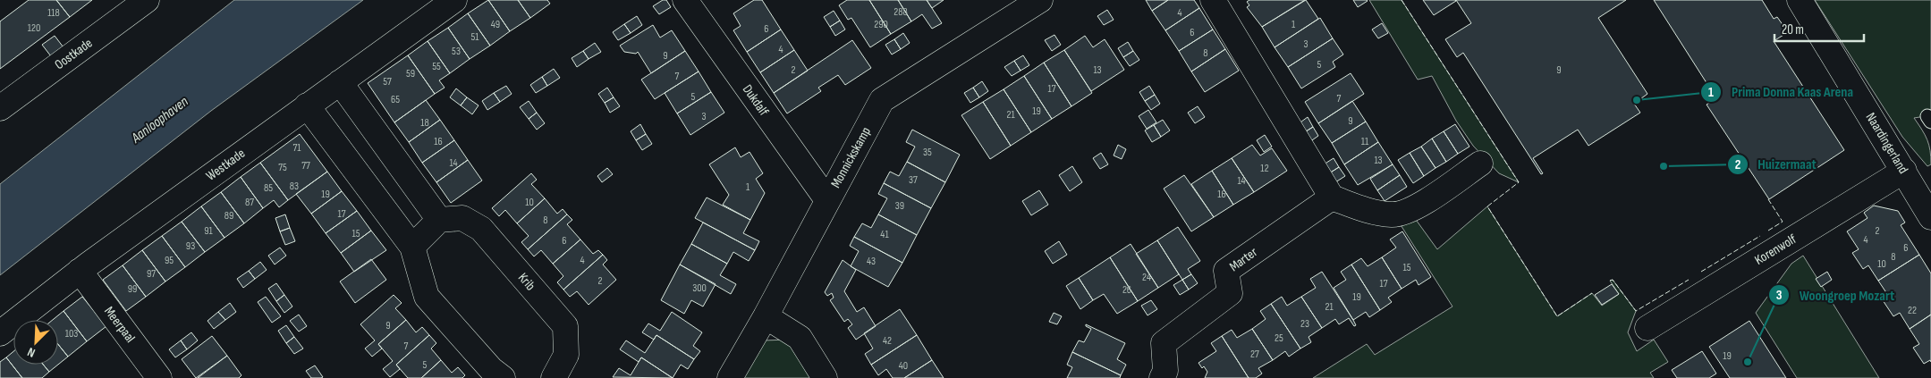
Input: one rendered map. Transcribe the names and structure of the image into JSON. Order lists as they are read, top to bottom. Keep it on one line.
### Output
{"streets":{"street":["Oostkade","Dukdalf","Naardingerland","Monnickskamp","Westkade","Korenwolf","Marter","Krib","Meerpaal"]},"crossings":[["Dukdalf","Monnickskamp"],["Naardingerland","Korenwolf"],["Westkade","Meerpaal"]],"water":["Aanloophaven"],"places":["Prima Donna Kaas Arena","Huizermaat","Woongroep Mozart"],"house_numbers":["288","118","4","49","290","1","120","6","6","51","3","4","53","8","9","5","55","2","13","9","59","7","57","17","5","7","65","19","21","3","9","18","16","11","71","35","13","14","77","75","12","37","14","83","1","85","19","16","87","10","39","17","89","8","91","2","15","41","4","6","93","6","8","95","4","43","10","15","97","24","2","17","300","99","26","19","21","22","23","9","103","25","42","7","27","19","5","40"],"scale_bar":"20 m","north":"bottom left"}
